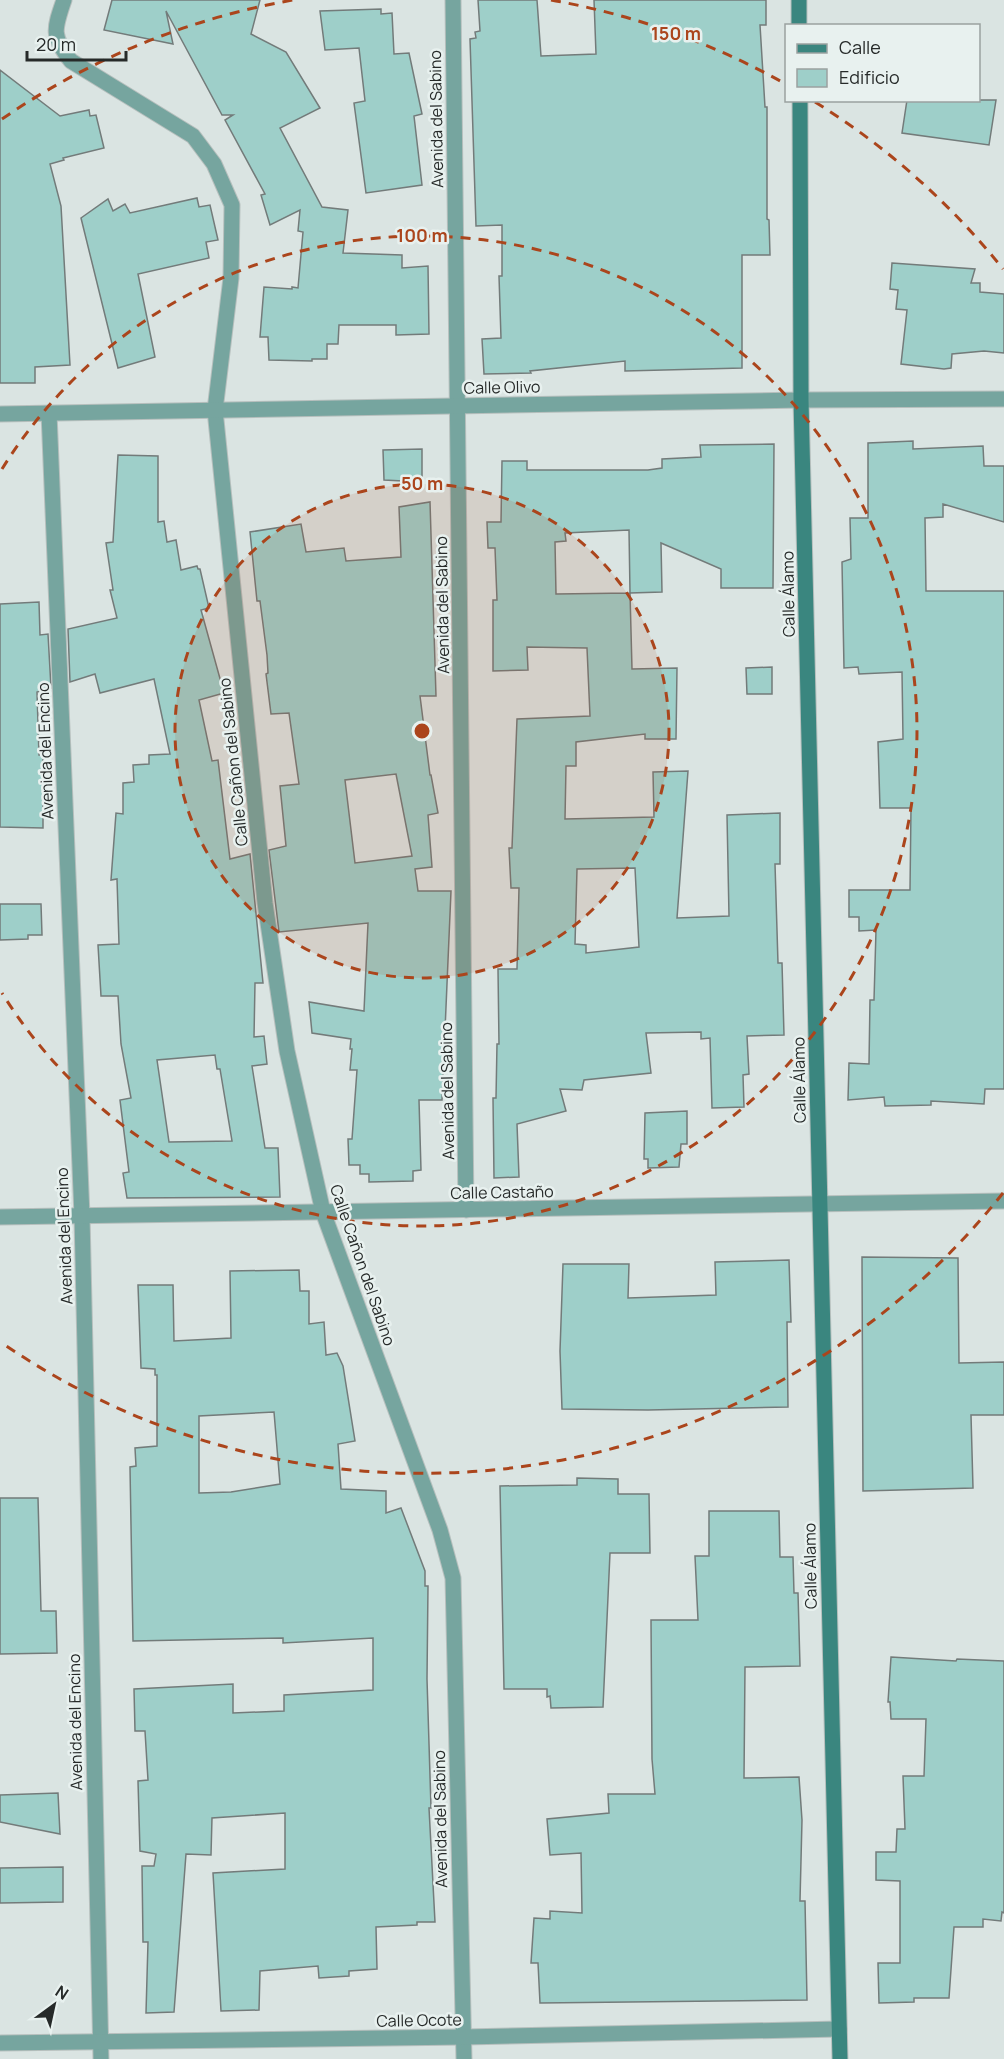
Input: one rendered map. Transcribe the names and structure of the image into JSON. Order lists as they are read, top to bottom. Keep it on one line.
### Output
{"streets":{"main road":["Calle Álamo"],"street":["Avenida del Sabino","Calle Olivo","Avenida del Encino","Calle Cañon del Sabino","Calle Castaño","Calle Ocote"]},"crossings":[["Avenida del Sabino","Calle Olivo"],["Avenida del Sabino","Calle Cañon del Sabino"],["Avenida del Sabino","Calle Castaño"],["Avenida del Sabino","Calle Ocote"],["Calle Olivo","Calle Álamo"],["Calle Olivo","Avenida del Encino"],["Calle Olivo","Calle Cañon del Sabino"],["Calle Álamo","Calle Castaño"],["Calle Álamo","Calle Ocote"],["Avenida del Encino","Calle Castaño"],["Avenida del Encino","Calle Ocote"],["Calle Cañon del Sabino","Calle Castaño"]],"legend":["Calle","Edificio"],"scale_bar":"20 m","north":"top right","rings":["150 m","100 m","50 m"]}
